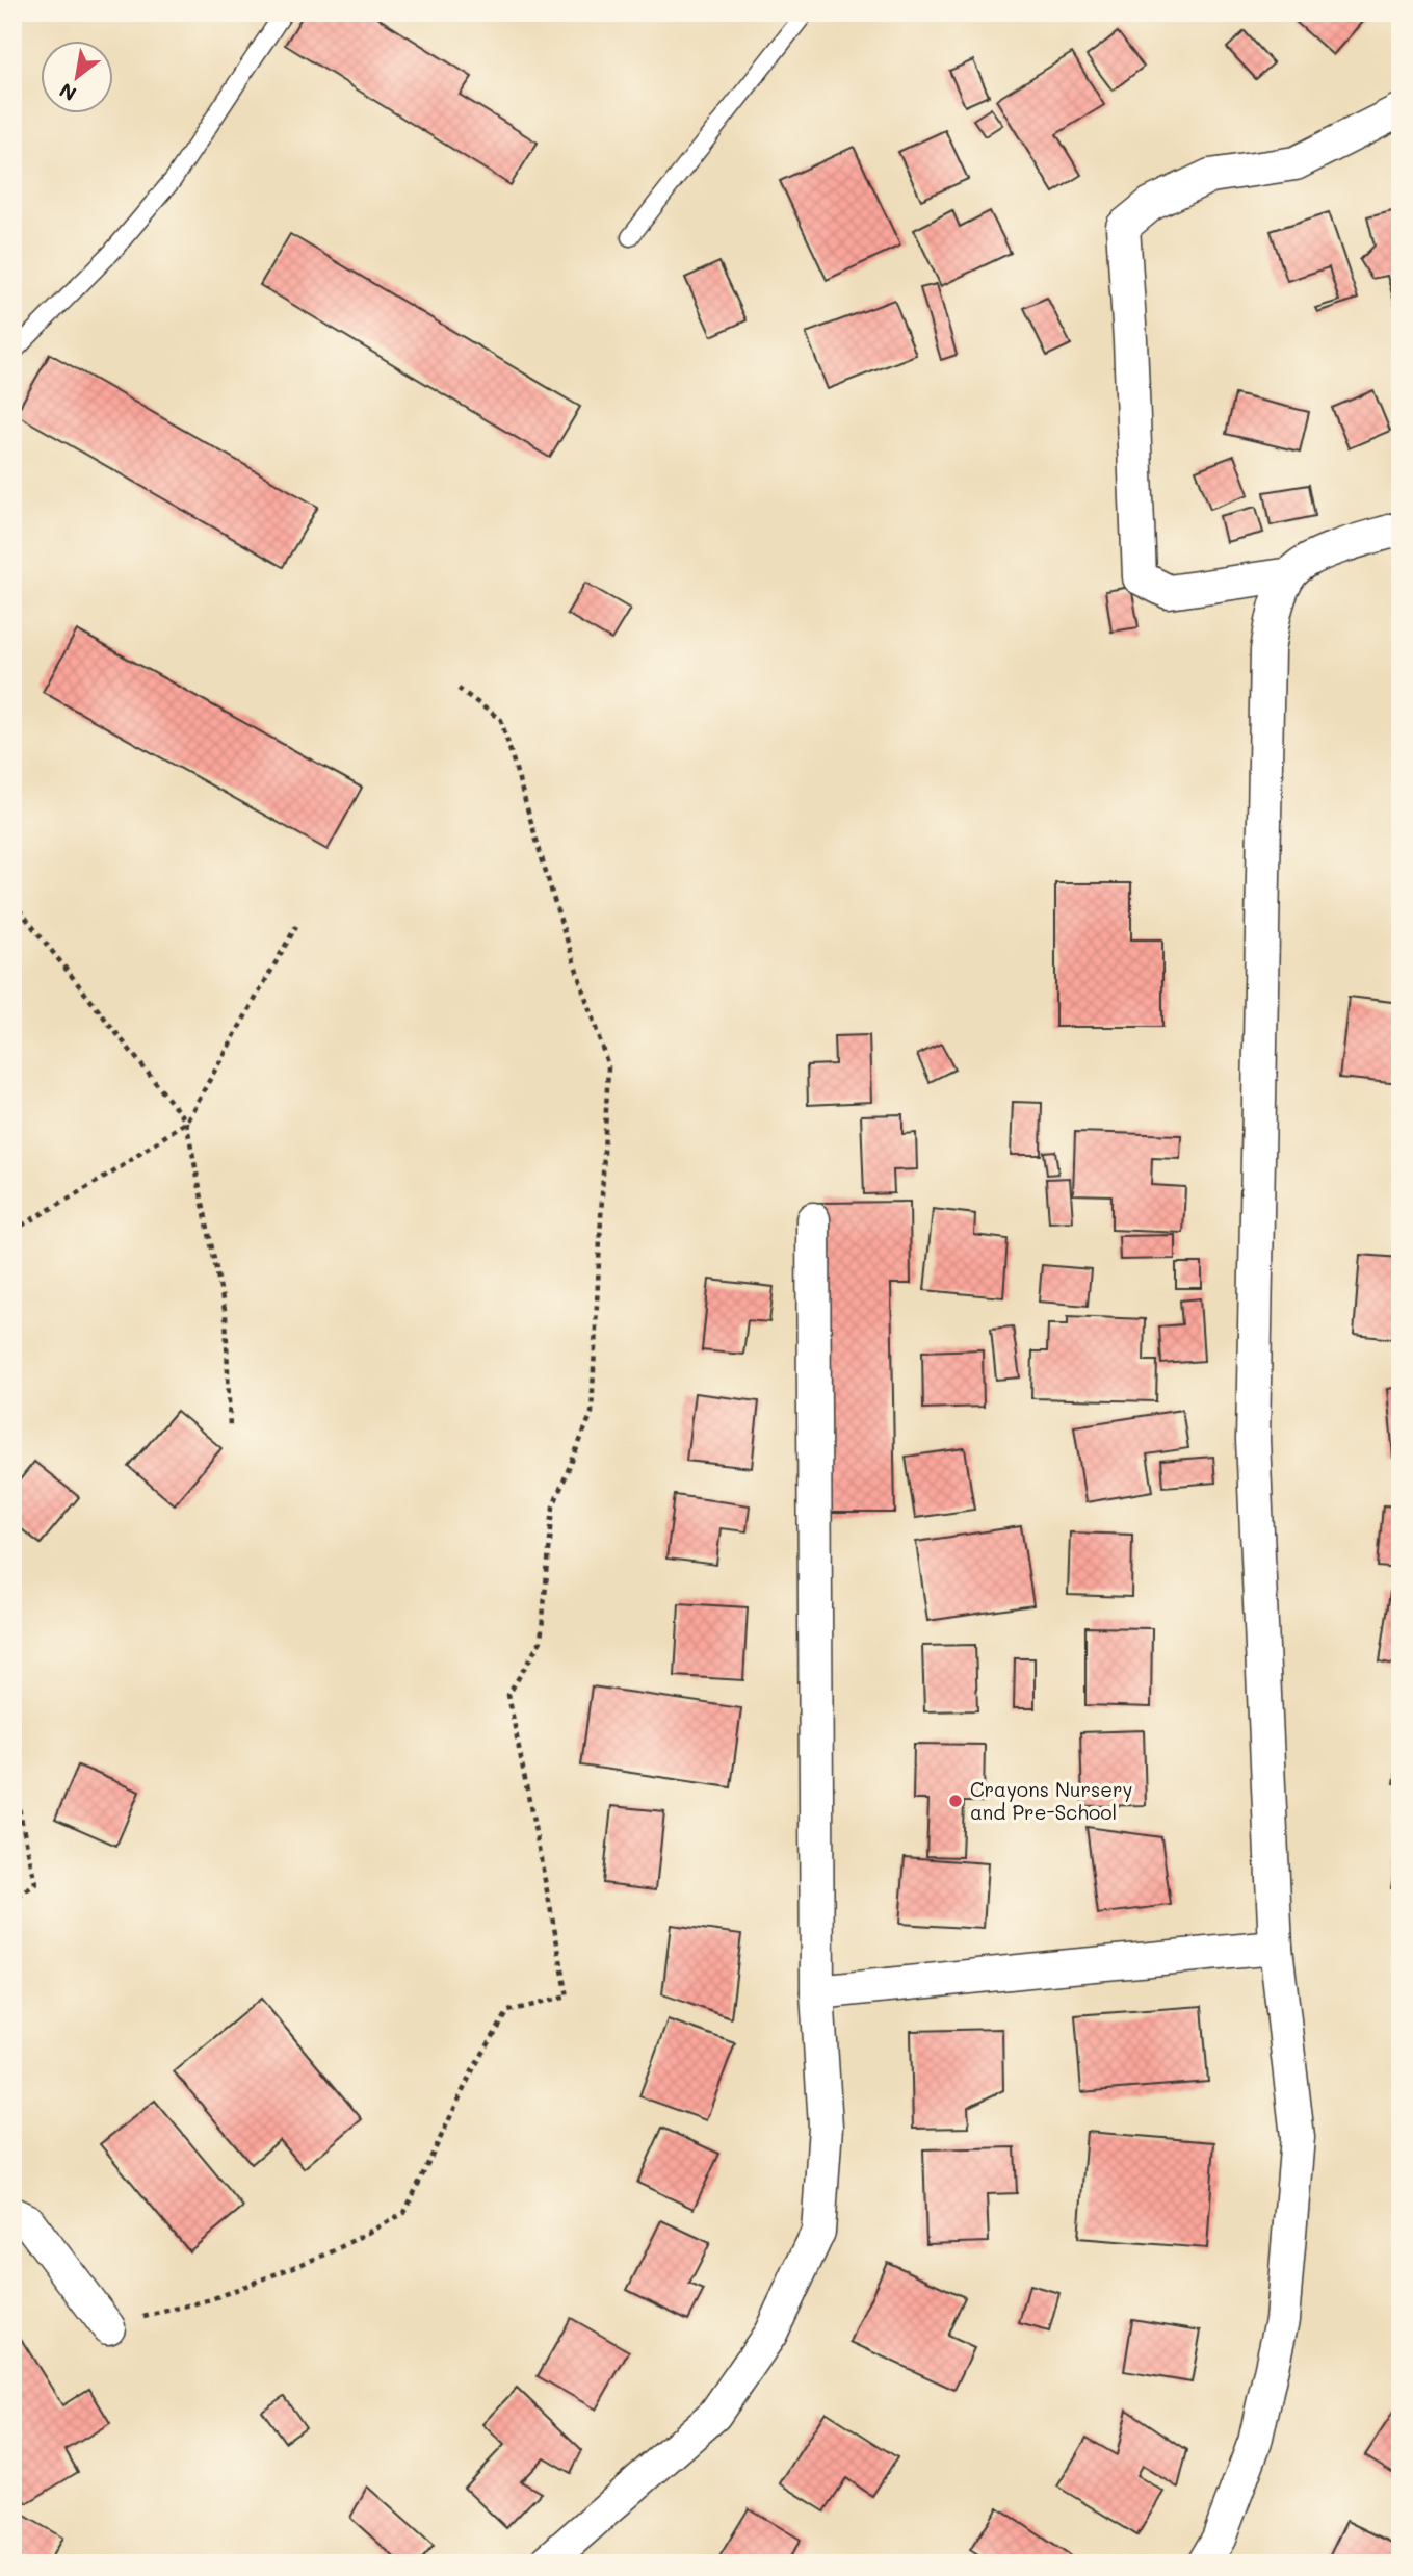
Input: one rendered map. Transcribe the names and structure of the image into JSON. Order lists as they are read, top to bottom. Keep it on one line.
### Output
{"places":["Crayons Nursery and Pre-School"],"north":"bottom left"}
